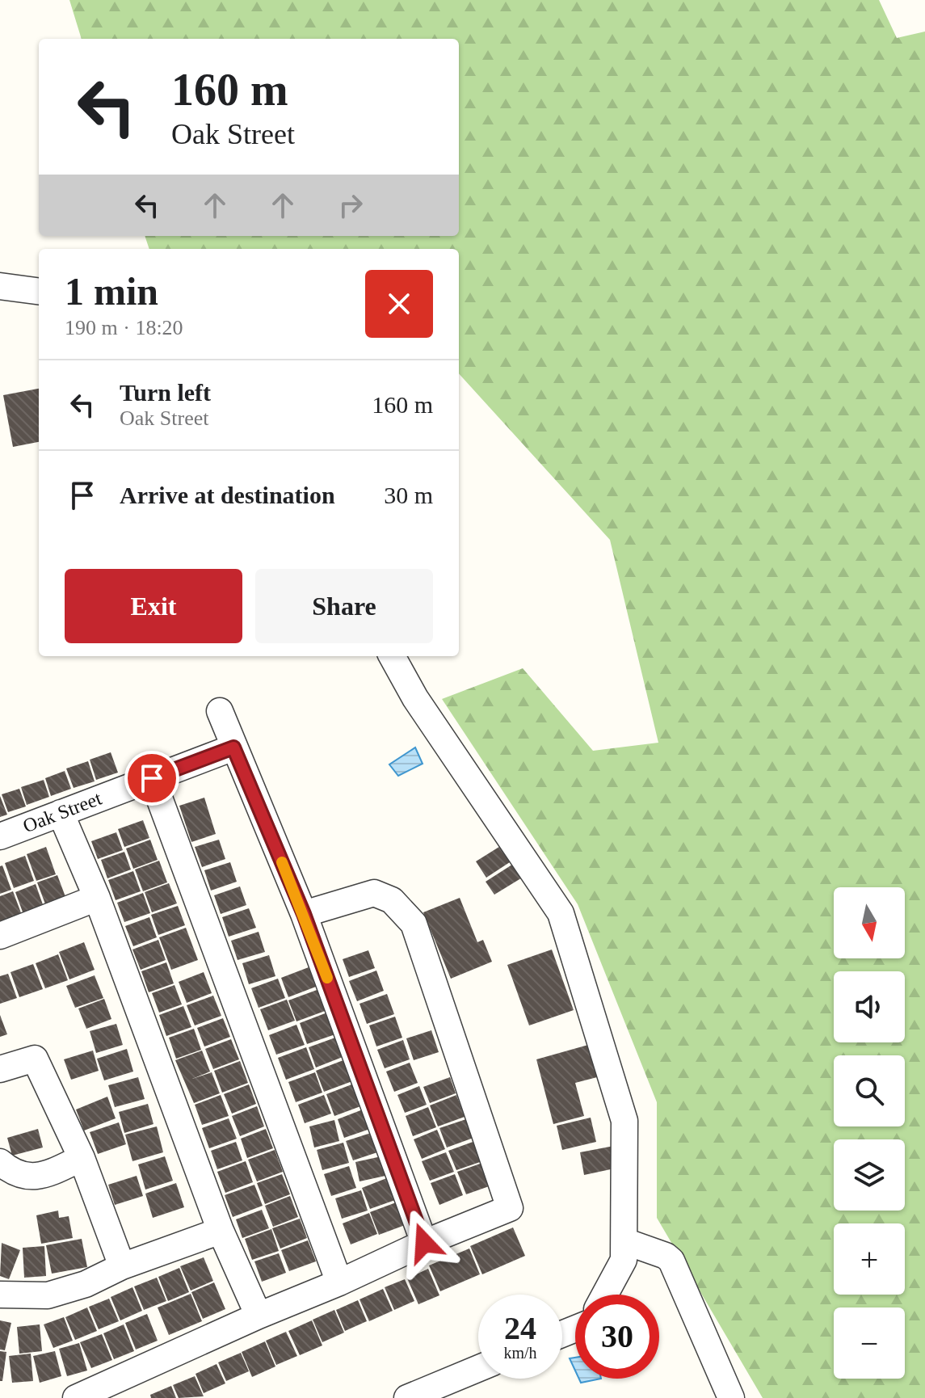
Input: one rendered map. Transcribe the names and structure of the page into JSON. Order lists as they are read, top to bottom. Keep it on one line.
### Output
{"streets":{"street":["Oak Street"]},"north":"bottom","page":{"turn":["160 m","Oak Street"],"heading":["1 min","190 m · 18:20"],"list":[{"name":"Turn left","note":"Oak Street","value":"160 m"},{"name":"Arrive at destination","value":"30 m"}],"buttons":["Exit","Share"],"map_buttons":["+","−"],"speed":"24 km/h","limit":"30"}}
